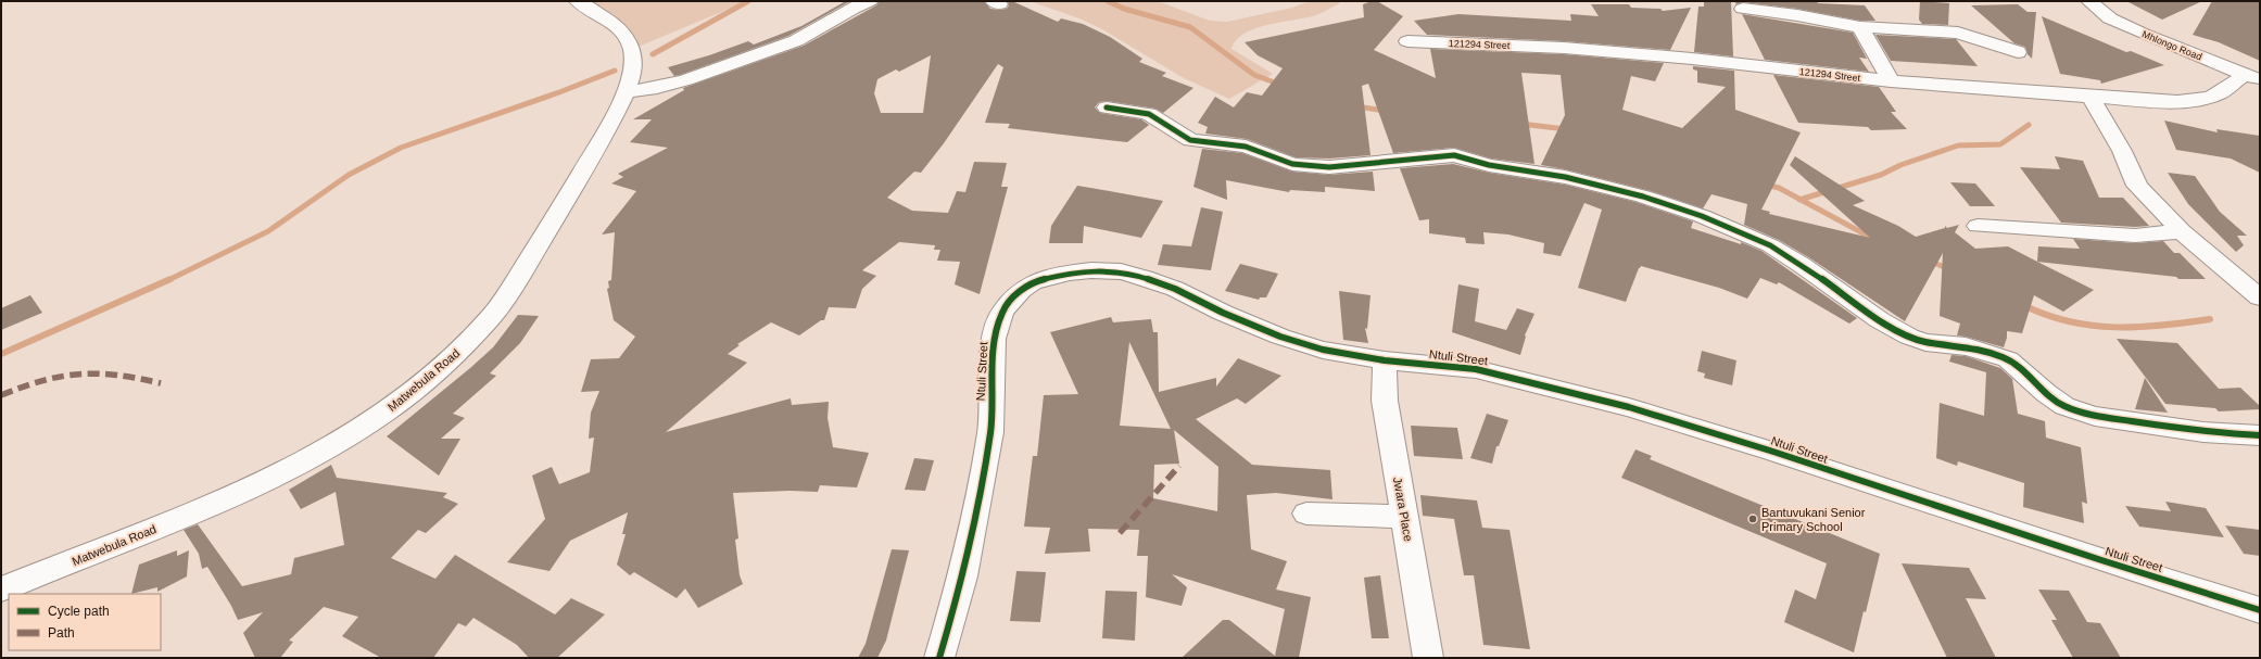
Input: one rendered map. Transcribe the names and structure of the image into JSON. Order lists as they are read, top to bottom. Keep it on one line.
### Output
{"streets":{"street":["121294 Street","Mhlongo Road","Ntuli Street","Matwebula Road","Jwara Place"]},"crossings":[["121294 Street","Mhlongo Road"],["Ntuli Street","Jwara Place"]],"places":["Bantuvukani Senior Primary School"],"legend":["Cycle path","Path"]}
